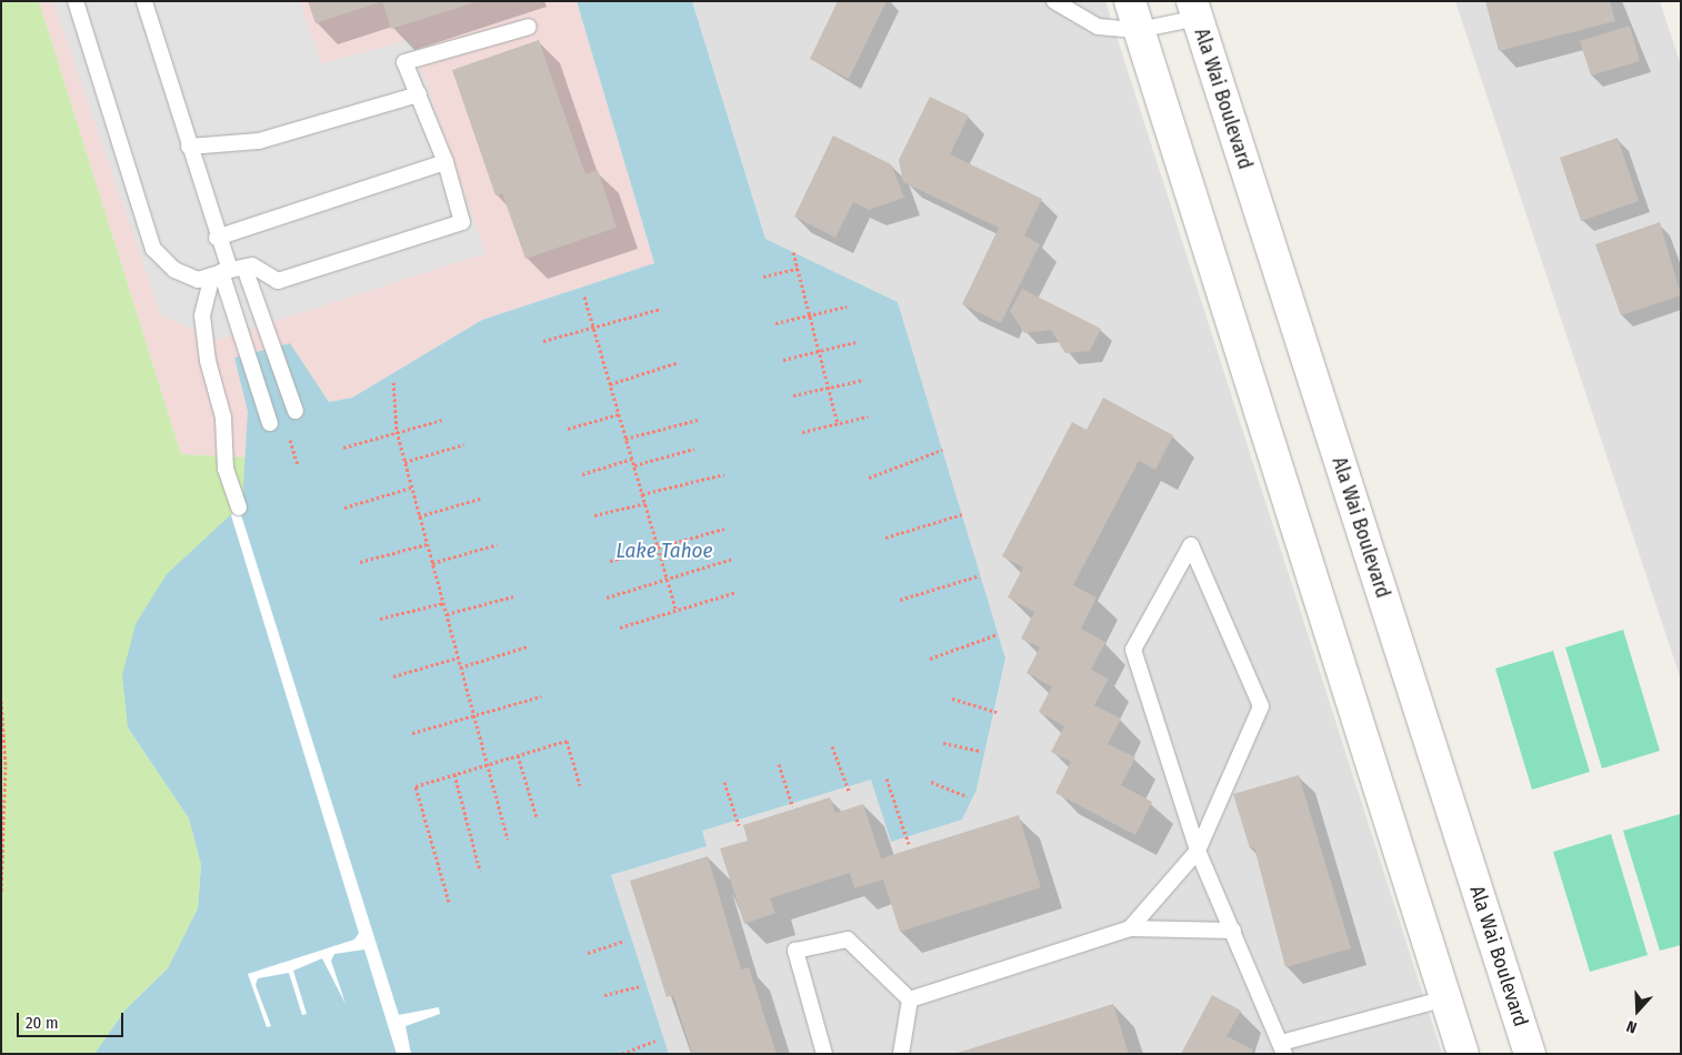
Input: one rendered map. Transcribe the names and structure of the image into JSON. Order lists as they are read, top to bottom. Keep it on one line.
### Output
{"streets":{"street":["Ala Wai Boulevard"]},"water":["Lake Tahoe"],"scale_bar":"20 m","north":"bottom"}
